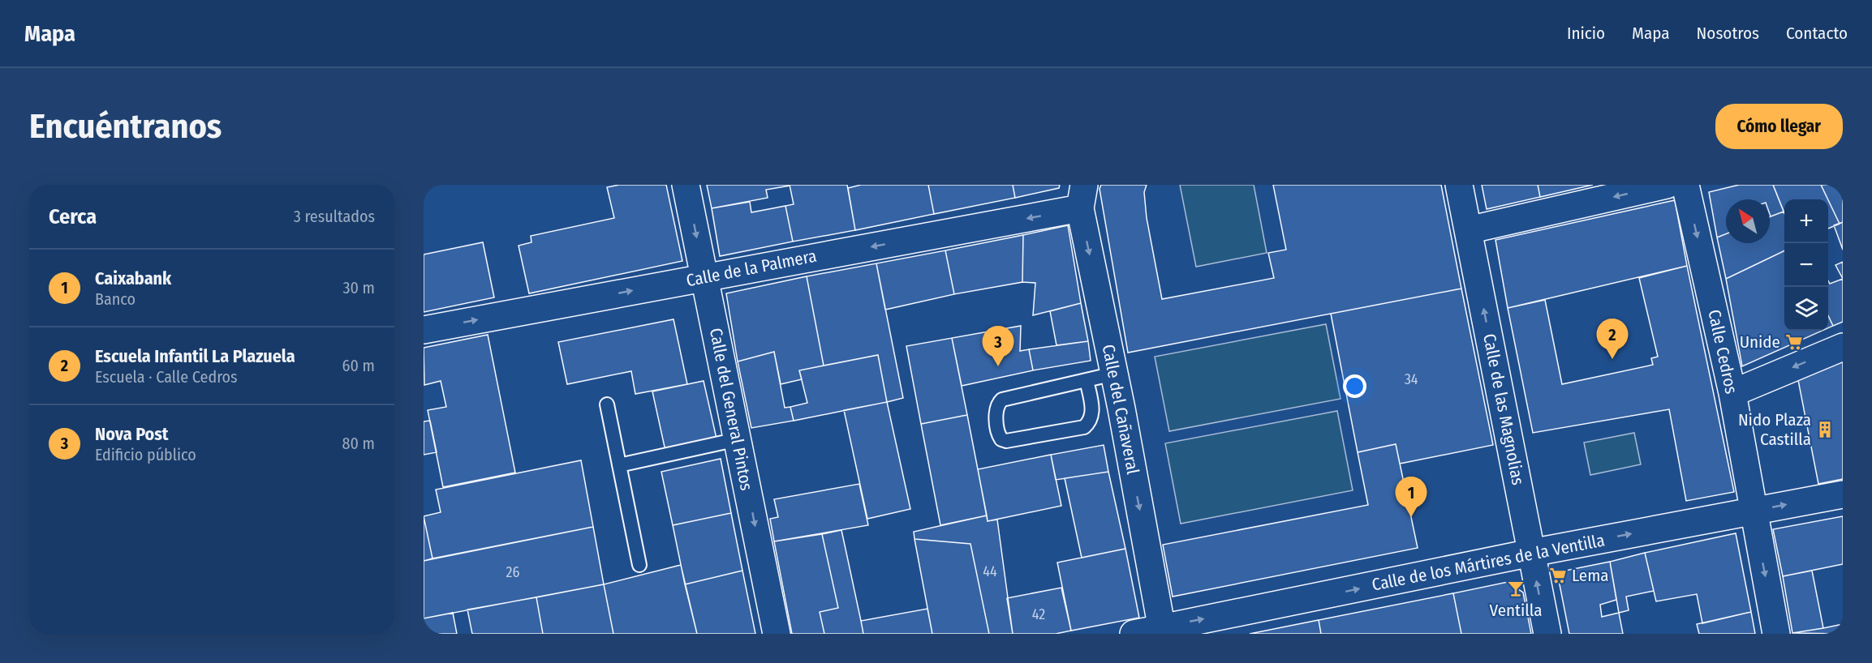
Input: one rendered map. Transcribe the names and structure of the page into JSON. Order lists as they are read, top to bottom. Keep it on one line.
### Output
{"streets":{"street":["Calle de la Palmera","Calle Cedros","Calle del General Pintos","Calle del Cañaveral","Calle de las Magnolias","Calle de los Mártires de la Ventilla"]},"crossings":[["Calle de la Palmera","Calle del General Pintos"],["Calle de la Palmera","Calle del Cañaveral"],["Calle Cedros","Calle de los Mártires de la Ventilla"],["Calle del Cañaveral","Calle de los Mártires de la Ventilla"],["Calle de las Magnolias","Calle de los Mártires de la Ventilla"]],"one_way":["Calle Cedros","Calle del General Pintos","Calle del Cañaveral","Calle de las Magnolias","Calle de los Mártires de la Ventilla"],"places":{"supermarket":["Unide","Lema"],"building":["Nido Plaza Castilla"],"bar":["Ventilla"]},"house_numbers":["34","44","26","42"],"north":"top left","page":{"header":"Mapa","nav":["Inicio","Mapa","Nosotros","Contacto"],"buttons":"Cómo llegar","title":"Encuéntranos","heading":["Cerca","3 resultados"],"map_buttons":["+","−"],"list":[{"mark":"1","name":"Caixabank","note":"Banco","value":"30 m"},{"mark":"2","name":"Escuela Infantil La Plazuela","note":"Escuela · Calle Cedros","value":"60 m"},{"mark":"3","name":"Nova Post","note":"Edificio público","value":"80 m"}],"pins":["2","3","1"]}}
